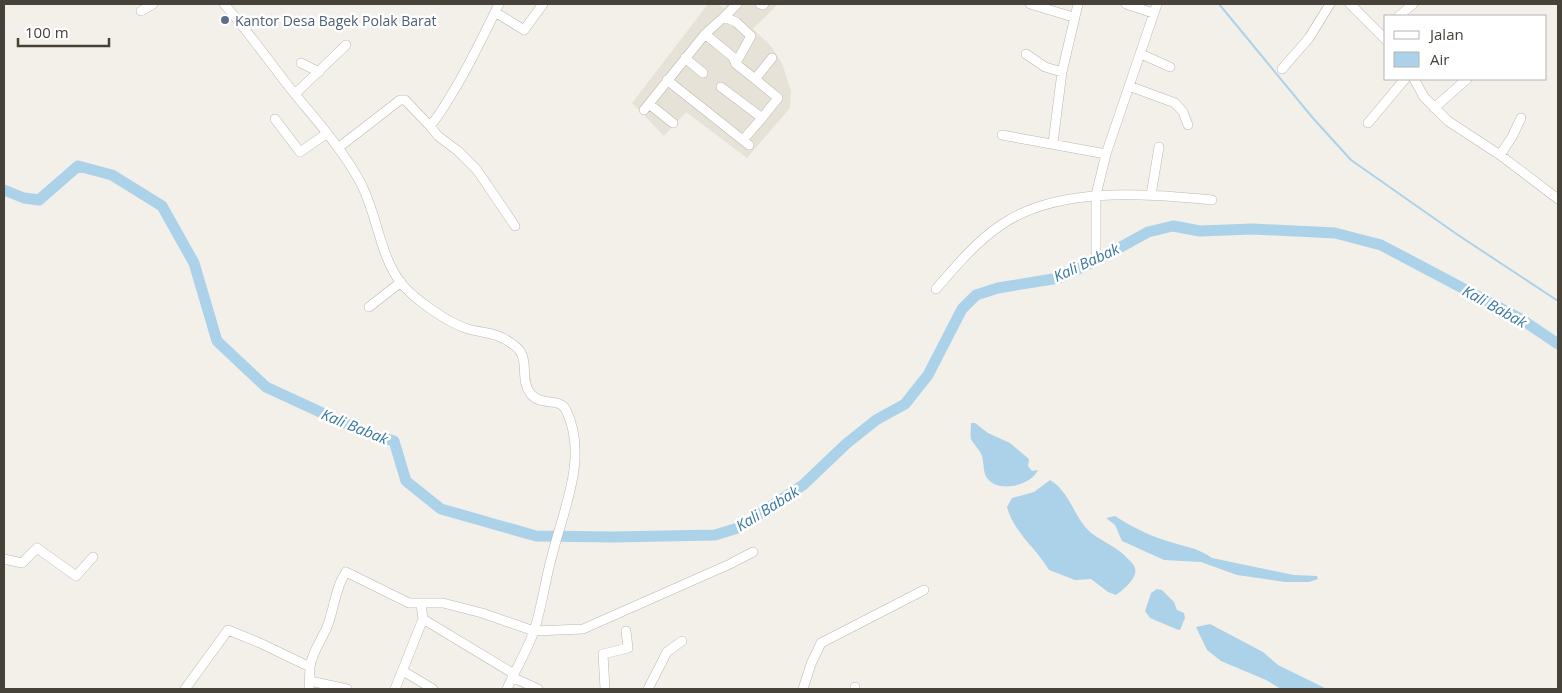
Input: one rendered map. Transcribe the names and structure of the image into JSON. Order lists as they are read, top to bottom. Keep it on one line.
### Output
{"water":["Kali Babak"],"places":["Kantor Desa Bagek Polak Barat"],"legend":["Jalan","Air"],"scale_bar":"100 m"}
